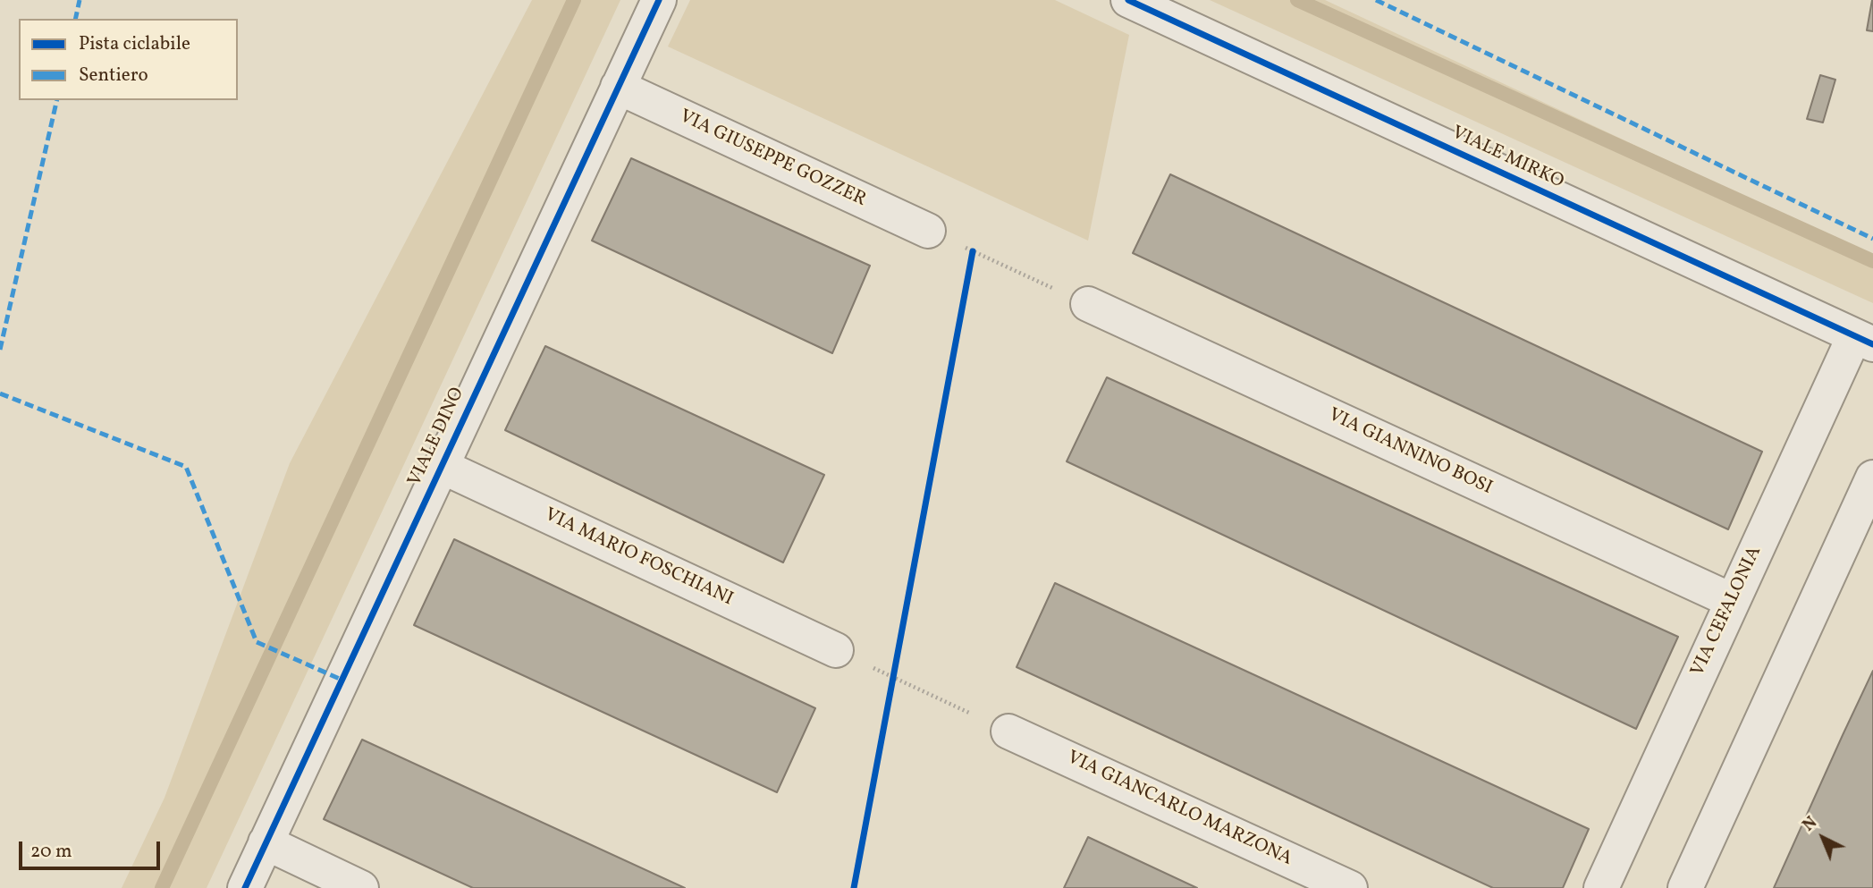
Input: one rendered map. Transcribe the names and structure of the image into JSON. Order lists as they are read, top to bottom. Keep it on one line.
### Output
{"streets":{"street":["VIALE MIRKO","VIA GIUSEPPE GOZZER","VIALE DINO","VIA GIANNINO BOSI","VIA MARIO FOSCHIANI","VIA CEFALONIA","VIA GIANCARLO MARZONA"]},"crossings":[["VIALE MIRKO","VIA CEFALONIA"],["VIA GIUSEPPE GOZZER","VIALE DINO"],["VIALE DINO","VIA MARIO FOSCHIANI"],["VIA GIANNINO BOSI","VIA CEFALONIA"]],"legend":["Pista ciclabile","Sentiero"],"scale_bar":"20 m","north":"top left"}
